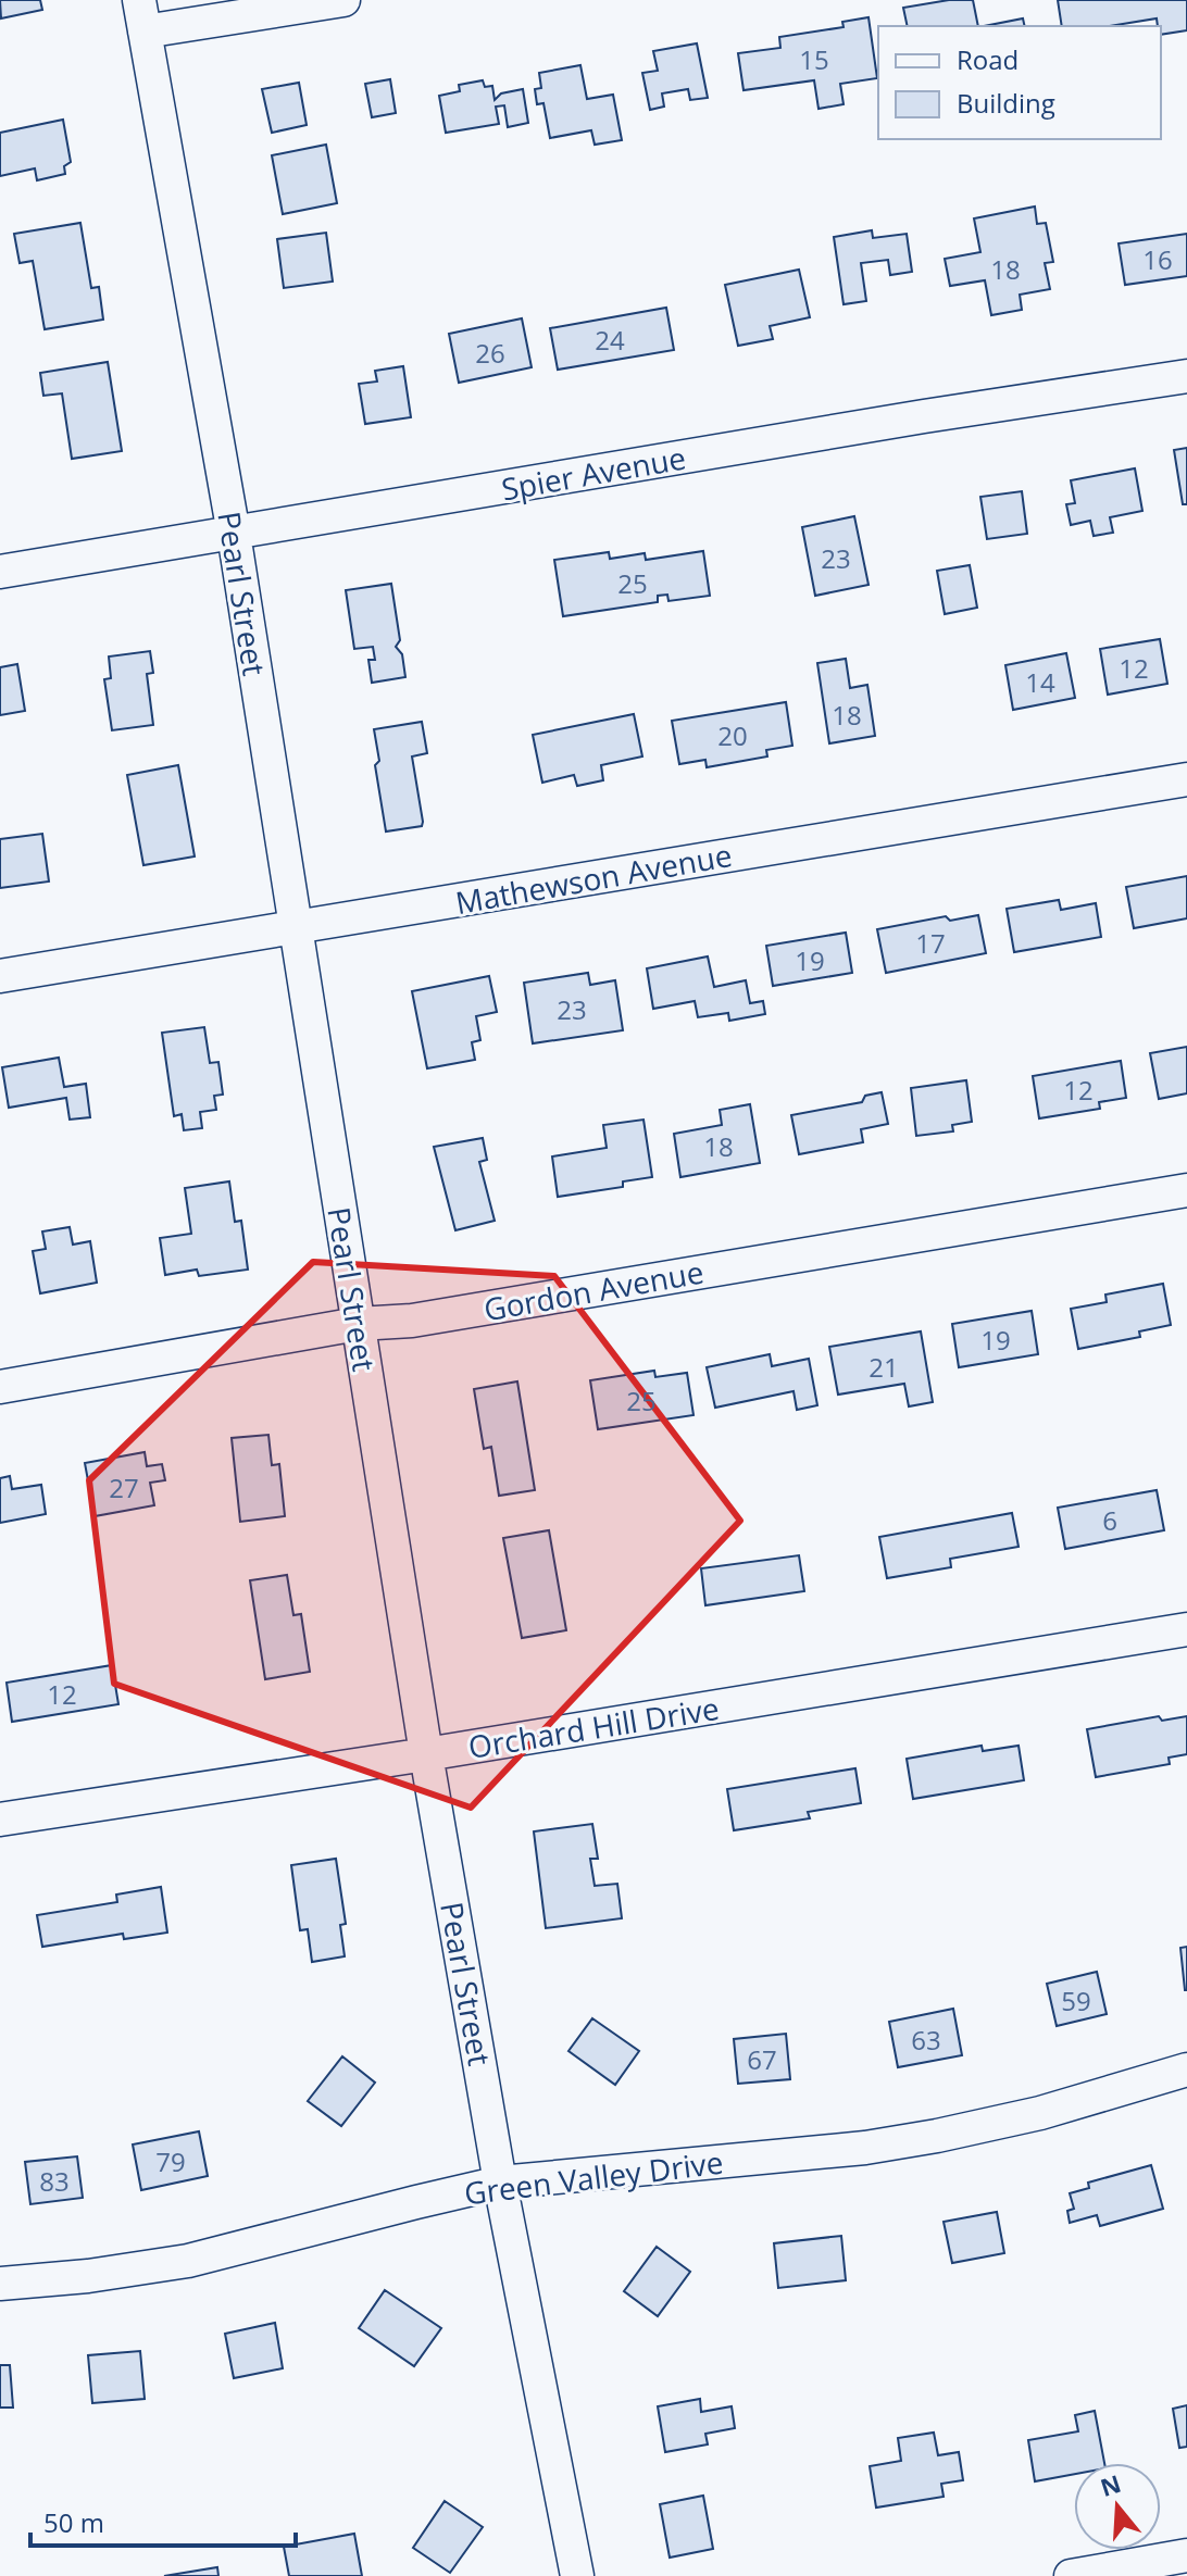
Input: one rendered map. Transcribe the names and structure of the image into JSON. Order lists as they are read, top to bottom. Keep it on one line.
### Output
{"streets":{"street":["Spier Avenue","Pearl Street","Mathewson Avenue","Gordon Avenue","Orchard Hill Drive","Green Valley Drive"]},"crossings":[["Spier Avenue","Pearl Street"],["Pearl Street","Mathewson Avenue"],["Pearl Street","Gordon Avenue"],["Pearl Street","Orchard Hill Drive"],["Pearl Street","Green Valley Drive"]],"house_numbers":["15","16","18","24","26","23","25","12","14","18","20","17","19","23","12","18","19","21","25","27","6","12","59","63","67","79","83"],"legend":["Road","Building"],"scale_bar":"50 m","north":"top"}
